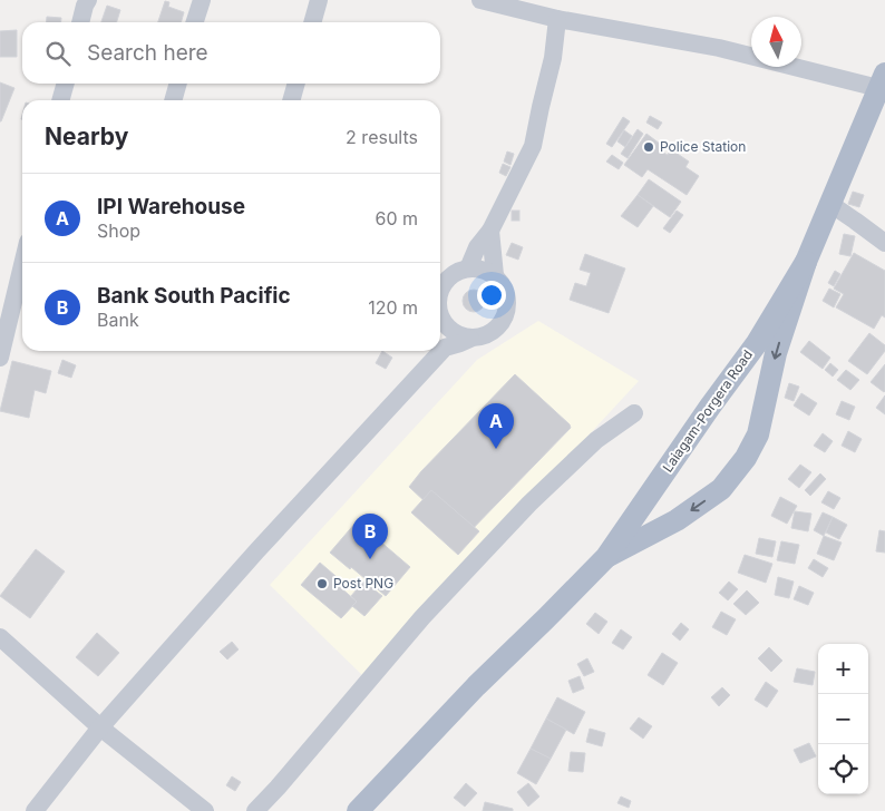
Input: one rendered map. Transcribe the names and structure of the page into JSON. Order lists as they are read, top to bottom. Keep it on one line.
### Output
{"streets":{"main road":["Laiagam-Porgera Road"]},"places":["Police Station","Post PNG"],"north":"top","page":{"search":"Search here","heading":["Nearby","2 results"],"list":[{"mark":"A","name":"IPI Warehouse","note":"Shop","value":"60 m"},{"mark":"B","name":"Bank South Pacific","note":"Bank","value":"120 m"}],"pins":["A","B"],"map_buttons":["+","−"]}}
